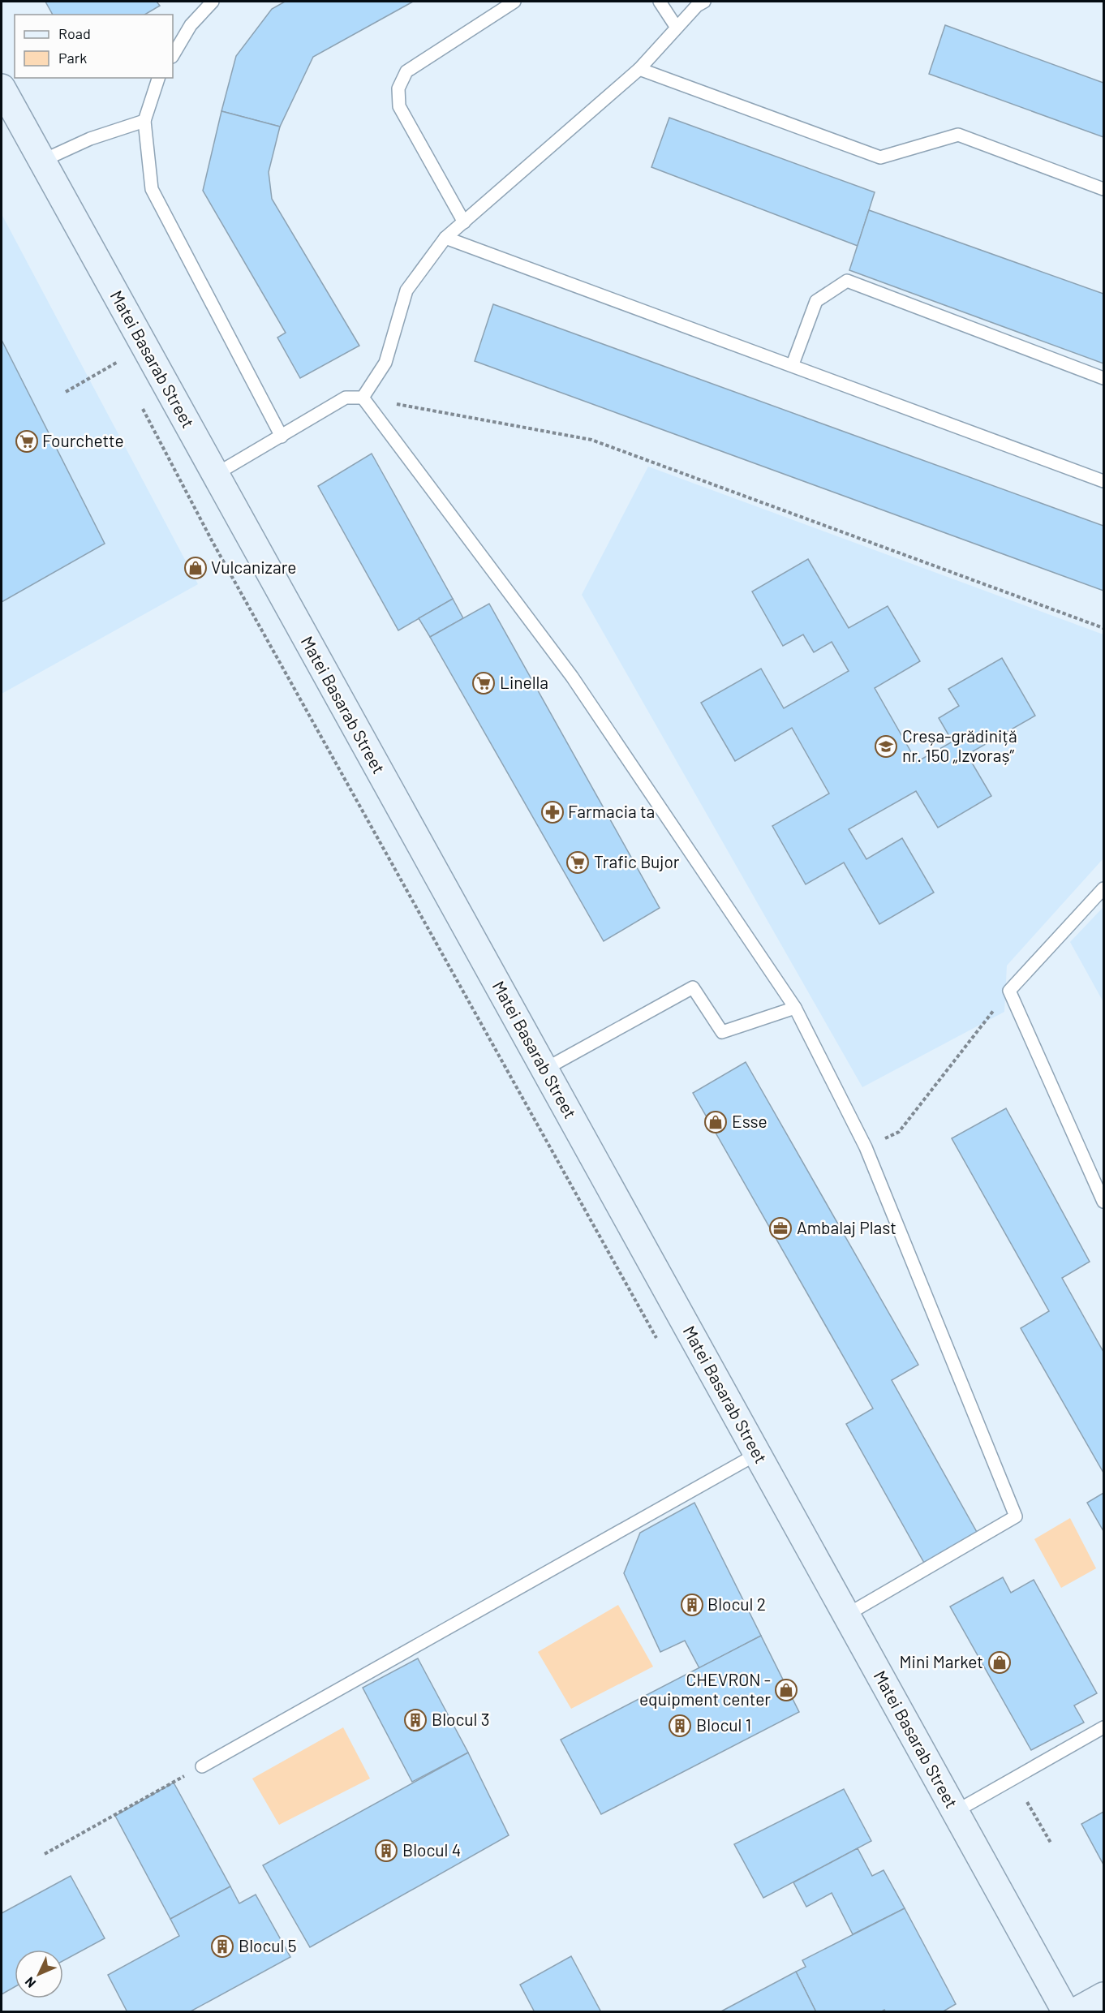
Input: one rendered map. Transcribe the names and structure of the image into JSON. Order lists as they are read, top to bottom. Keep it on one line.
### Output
{"streets":{"street":["Matei Basarab Street"]},"places":{"supermarket":["Fourchette","Linella","Trafic Bujor"],"shop":["Vulcanizare","Esse","Mini Market","CHEVRON - equipment center"],"school or university":["Creșa-grădiniță nr. 150 „Izvoraș”"],"pharmacy":["Farmacia ta"],"office":["Ambalaj Plast"],"building":["Blocul 2","Blocul 3","Blocul 1","Blocul 4","Blocul 5"]},"legend":["Road","Park"],"north":"bottom left"}
